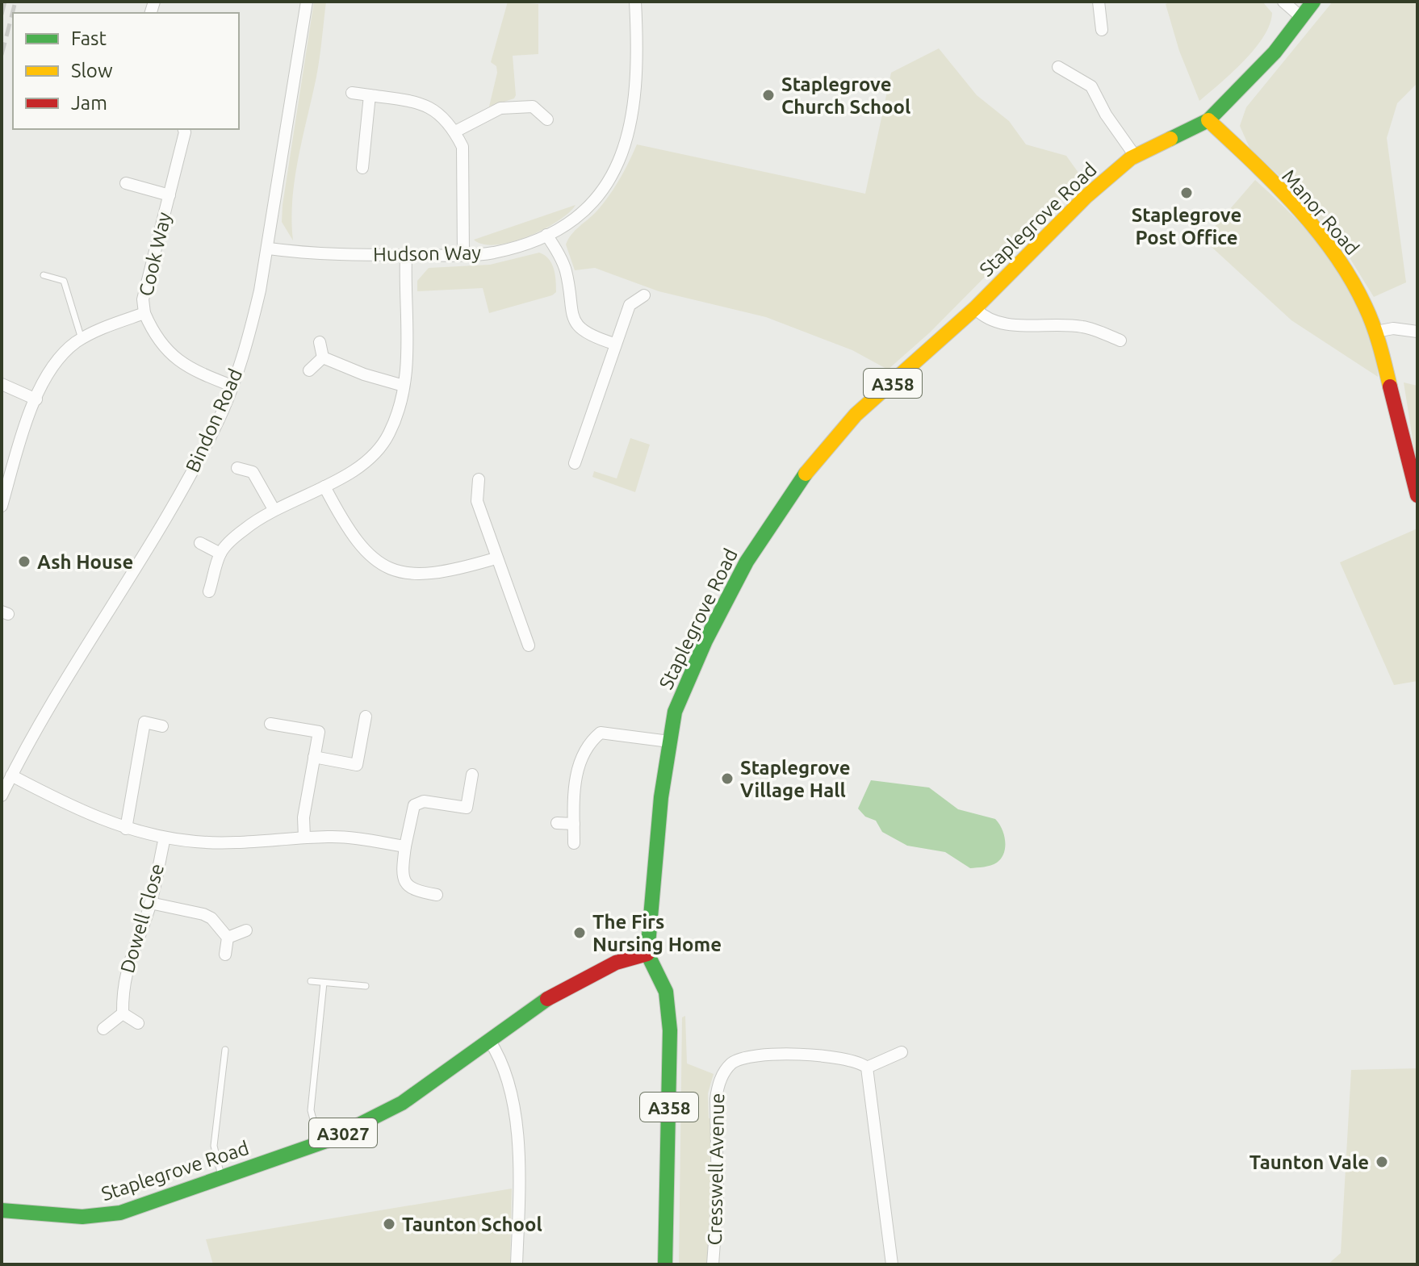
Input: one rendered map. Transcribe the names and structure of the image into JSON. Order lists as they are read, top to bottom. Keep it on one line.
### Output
{"streets":{"main road":["Manor Road","Staplegrove Road","A358","A3027"],"street":["Hudson Way","Cook Way","Bindon Road","Dowell Close","Cresswell Avenue"]},"crossings":[["Manor Road","Staplegrove Road"],["Manor Road","A358"],["Staplegrove Road","A358"],["Hudson Way","Bindon Road"],["Cook Way","Bindon Road"],["Bindon Road","Dowell Close"]],"places":["Staplegrove Church School","Staplegrove Post Office","Ash House","Staplegrove Village Hall","The Firs Nursing Home","Taunton Vale","Taunton School"],"legend":["Fast","Slow","Jam"]}
